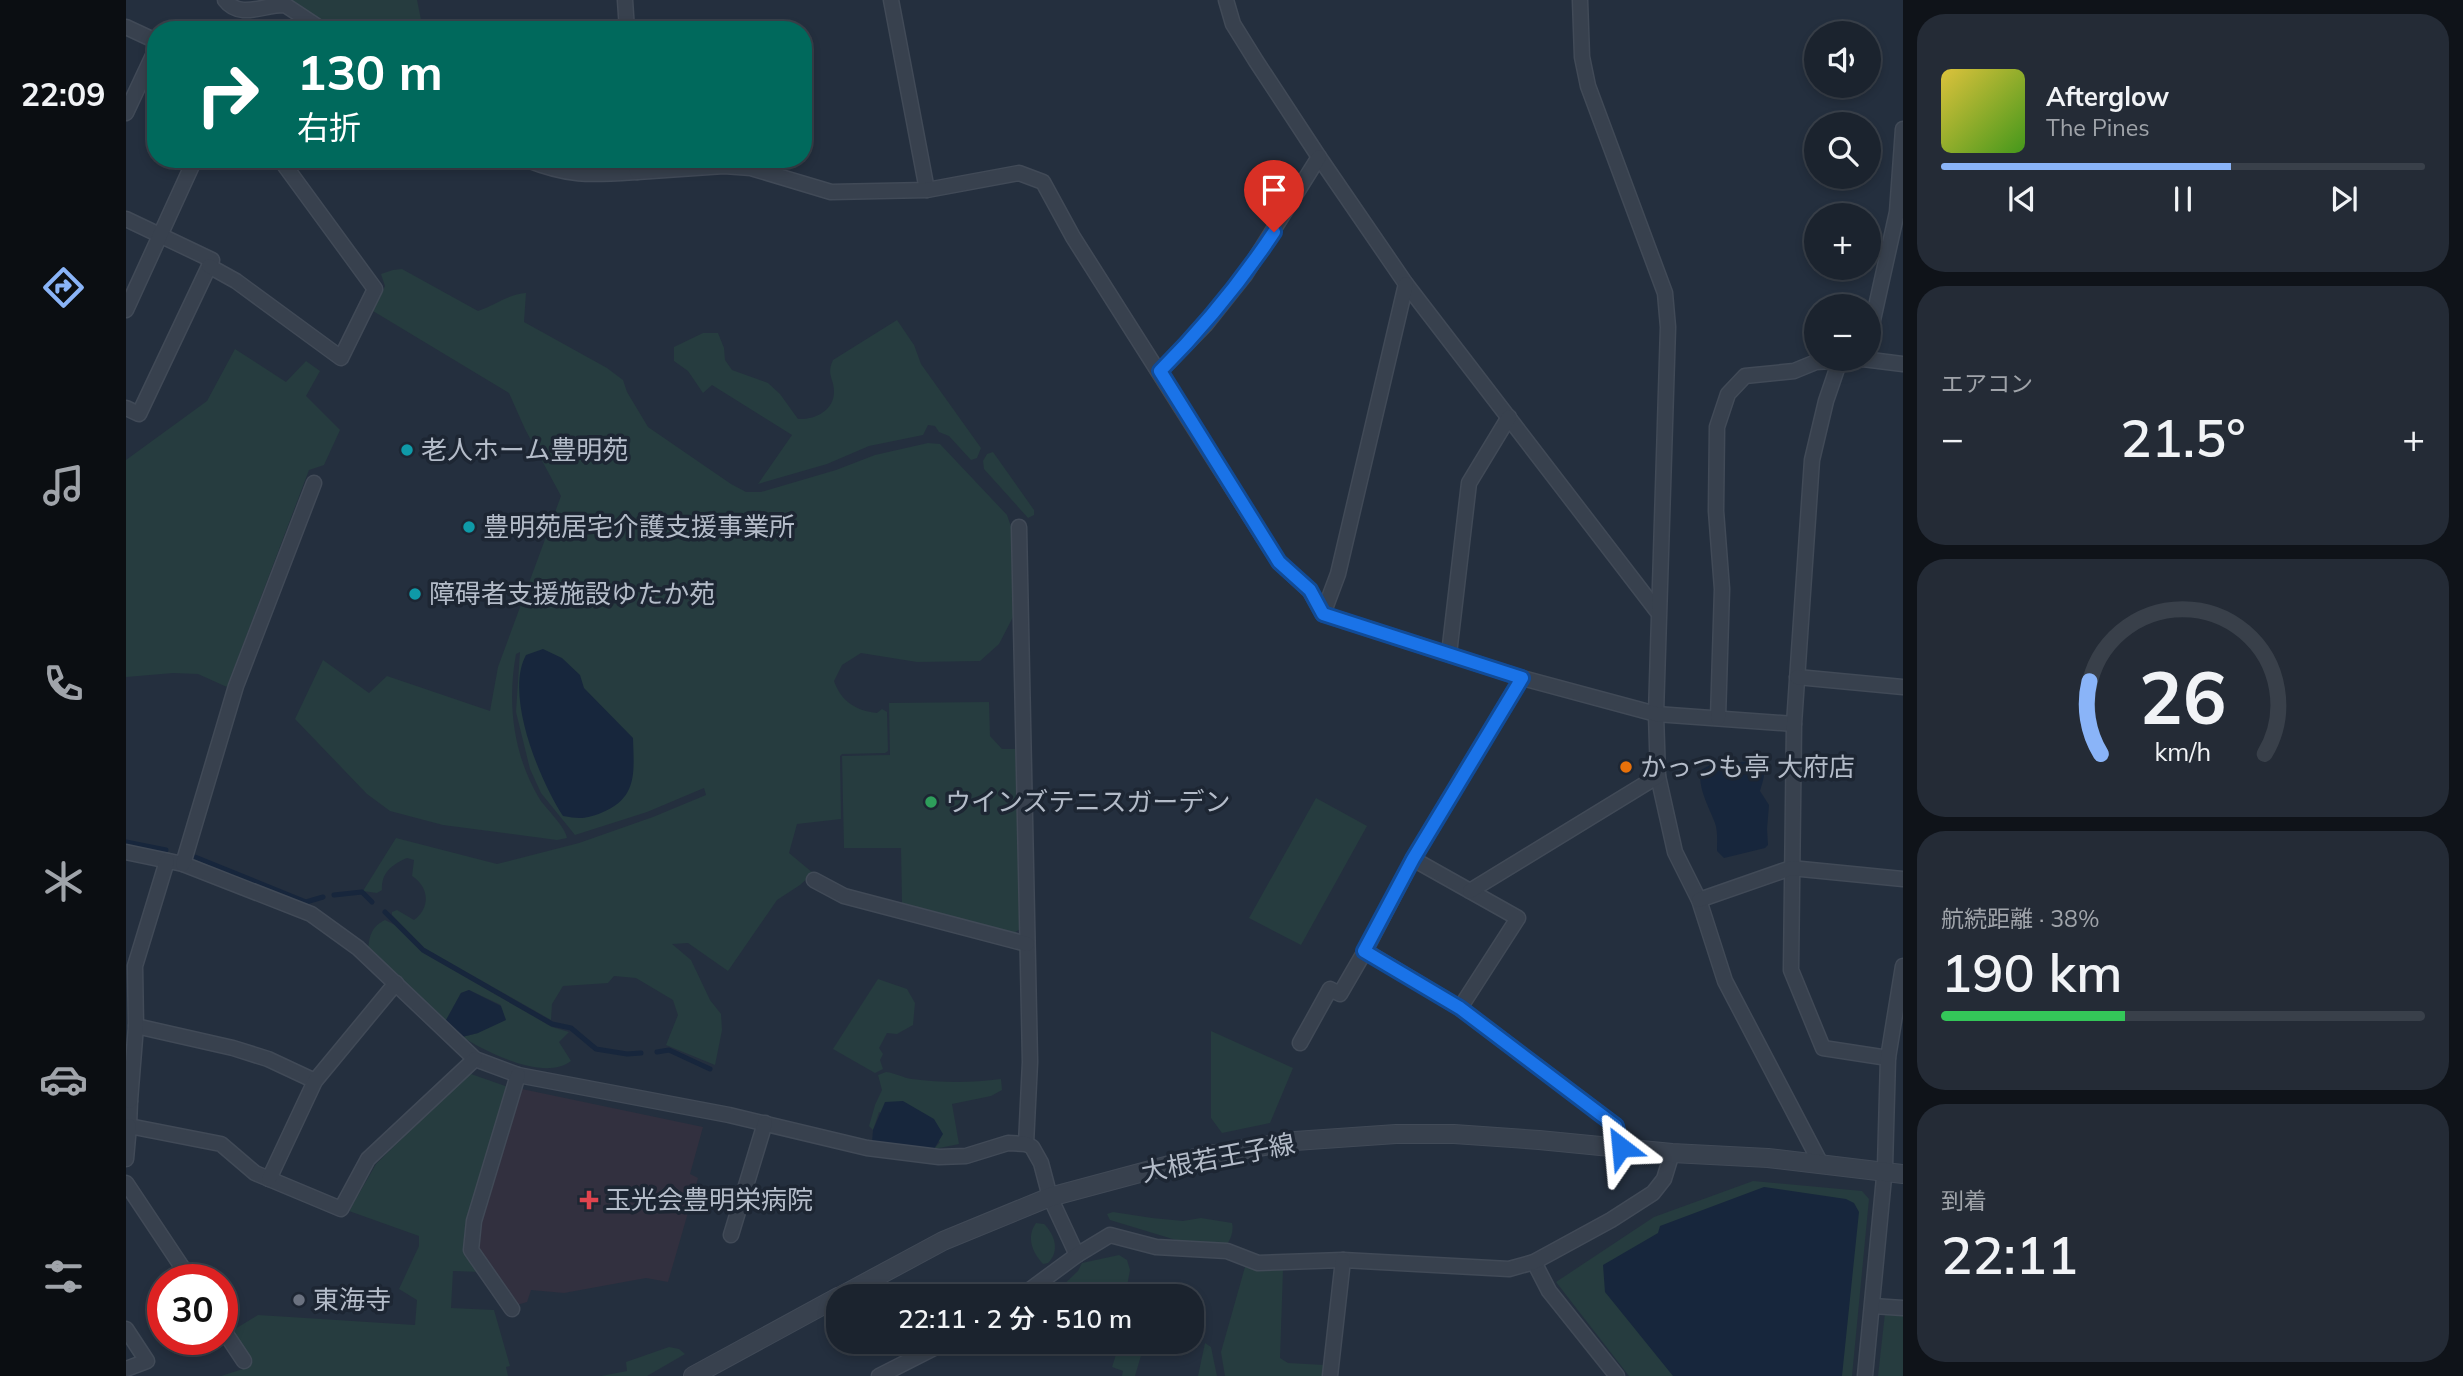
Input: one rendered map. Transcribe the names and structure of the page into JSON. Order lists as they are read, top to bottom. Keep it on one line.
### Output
{"streets":{"street":["大根若王子線"]},"places":{"other":["老人ホーム豊明苑","豊明苑居宅介護支援事業所","障碍者支援施設ゆたか苑","かっつも亭 大府店","ウインズテニスガーデン","東海寺"],"health":["玉光会豊明栄病院"]},"page":{"tabs":"22:09","map_buttons":["+","−"],"turn":["130 m","右折"],"song":["Afterglow","The Pines"],"tile":["エアコン",["航続距離 · 38%","190 km"],["到着","22:11"]],"heat":["−","21.5°","+"],"limit":"30","trip":"22:11 · 2 分 · 510 m","gauge":["26","km/h"]}}
